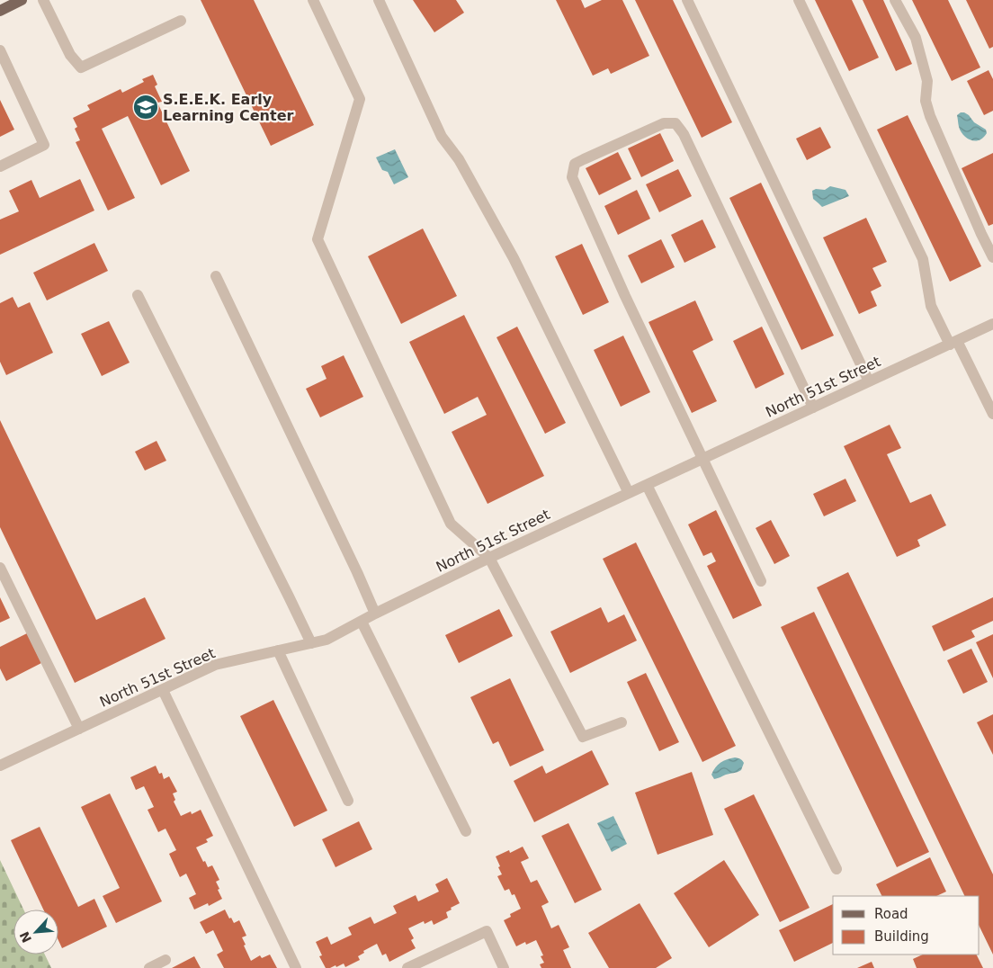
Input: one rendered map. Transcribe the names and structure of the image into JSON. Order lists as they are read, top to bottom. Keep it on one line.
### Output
{"streets":{"street":["North 51st Street"]},"places":{"school or university":["S.E.E.K. Early Learning Center"]},"legend":["Road","Building"],"north":"bottom left"}
